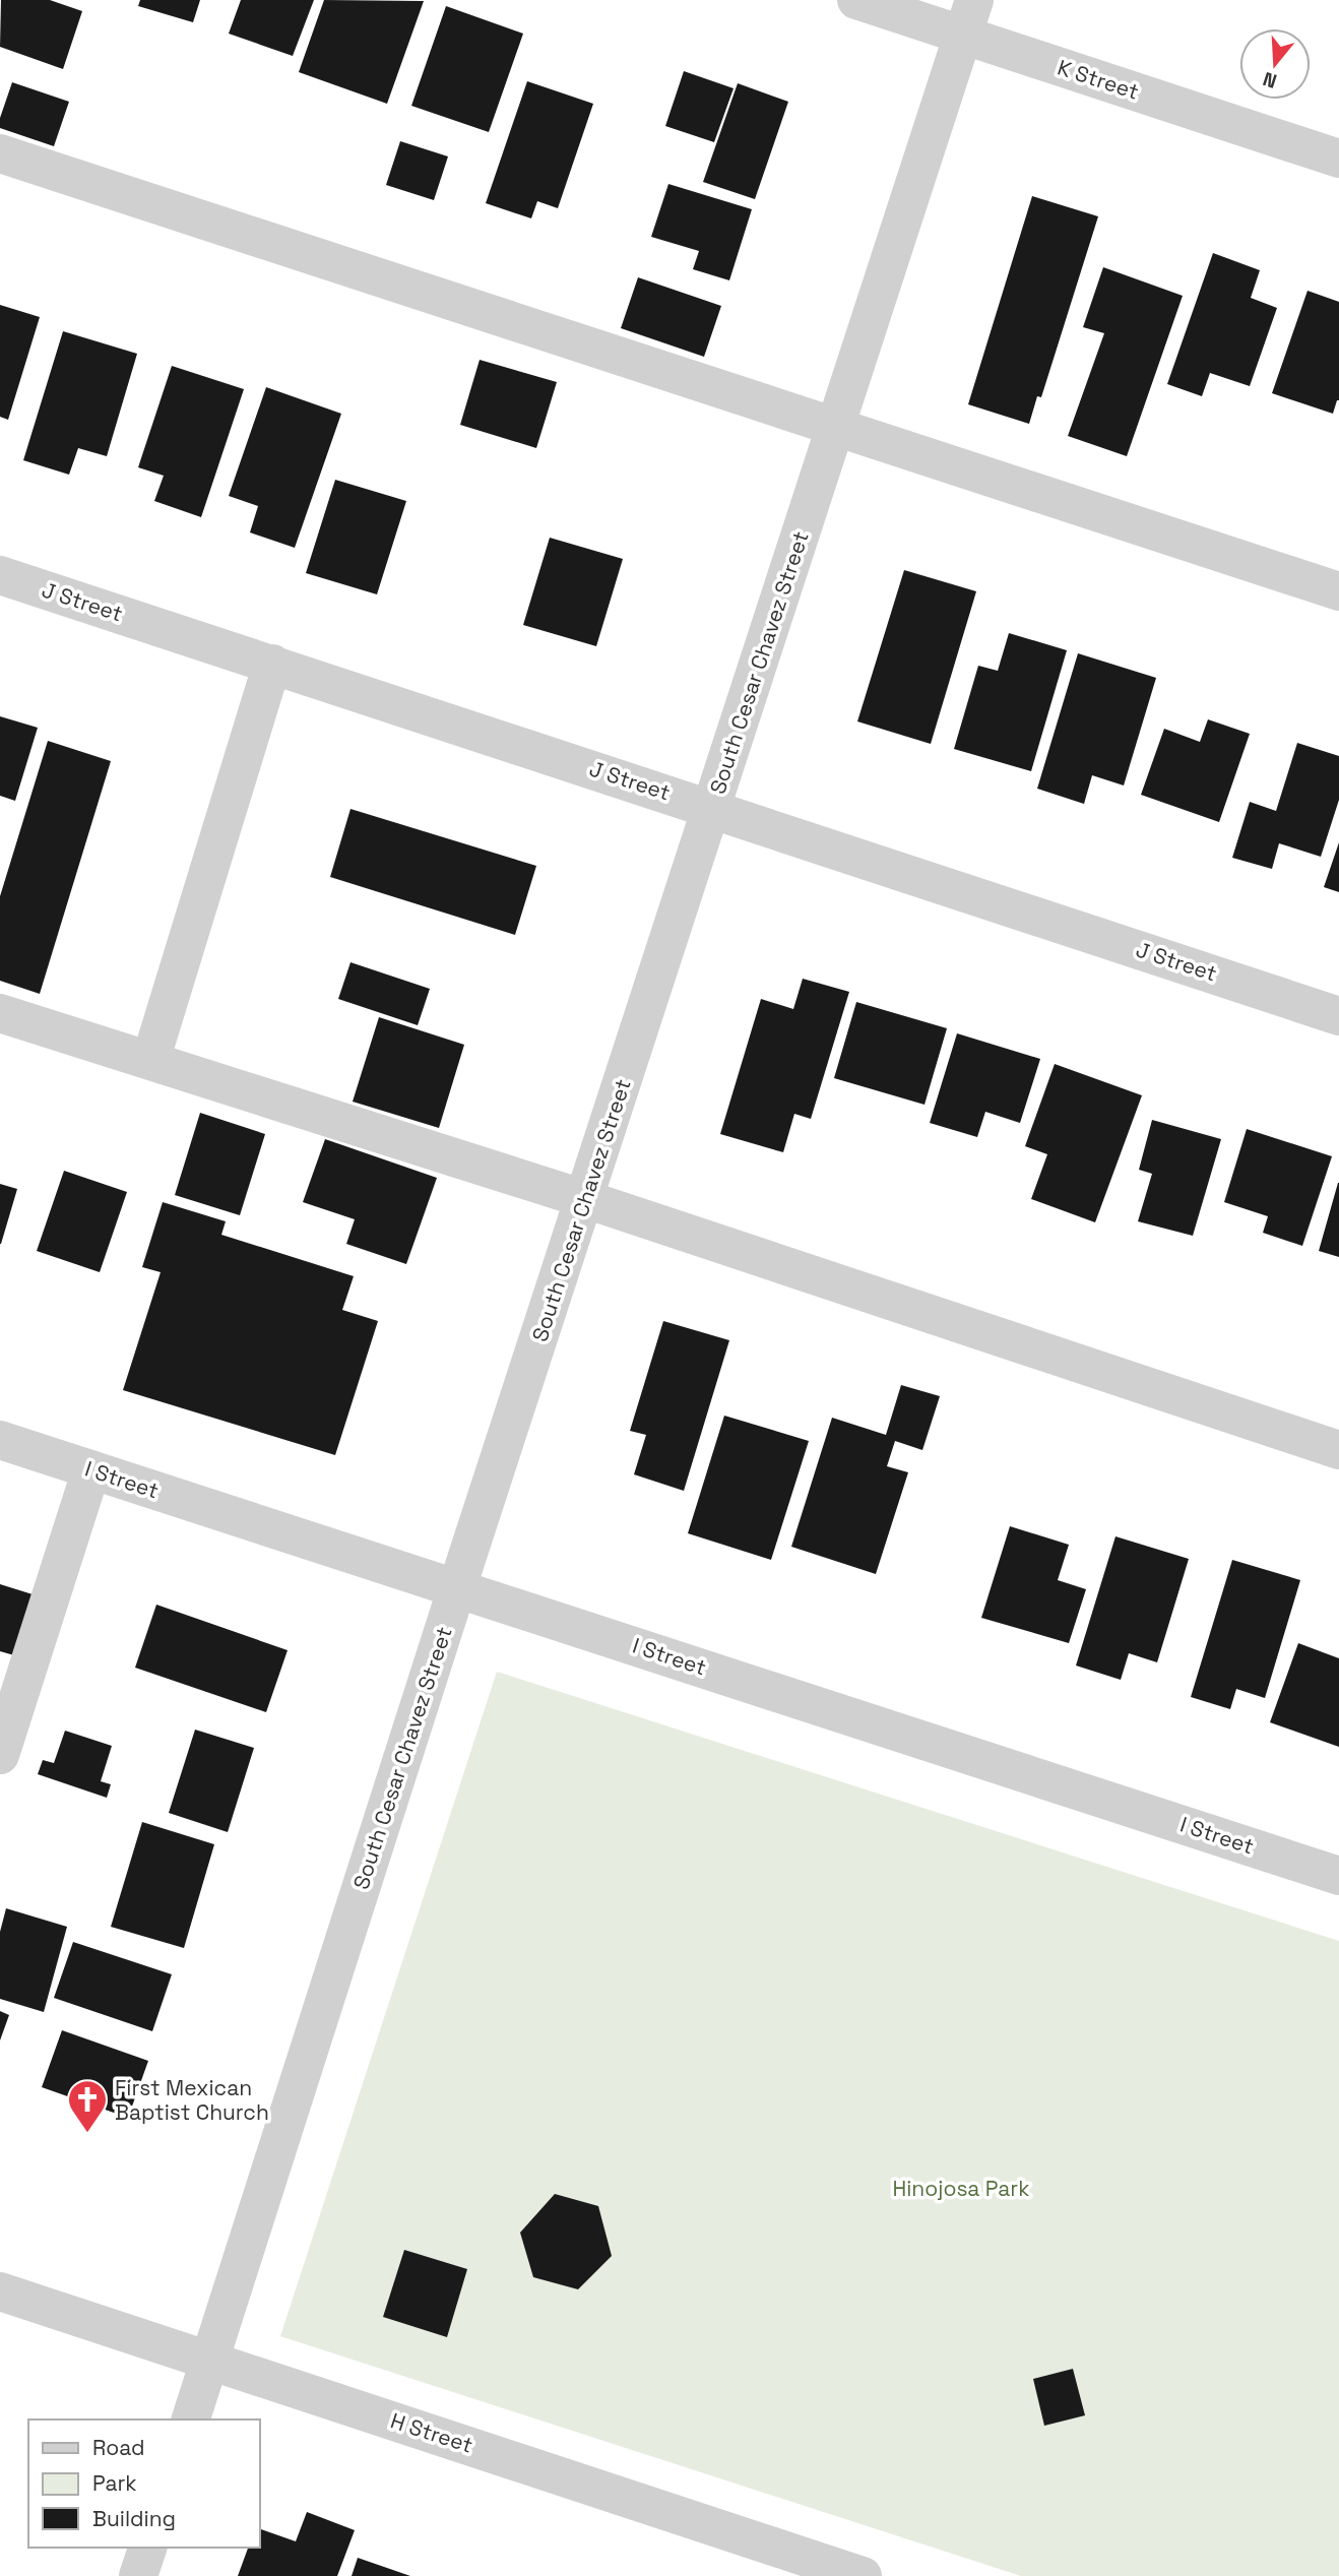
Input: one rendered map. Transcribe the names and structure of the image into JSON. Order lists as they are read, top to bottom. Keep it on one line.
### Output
{"streets":{"street":["K Street","J Street","South Cesar Chavez Street","I Street","H Street"]},"crossings":[["K Street","South Cesar Chavez Street"],["J Street","South Cesar Chavez Street"],["South Cesar Chavez Street","I Street"],["South Cesar Chavez Street","H Street"]],"parks":["Hinojosa Park"],"places":{"church":["First Mexican Baptist Church"]},"legend":["Road","Park","Building"],"north":"bottom"}
